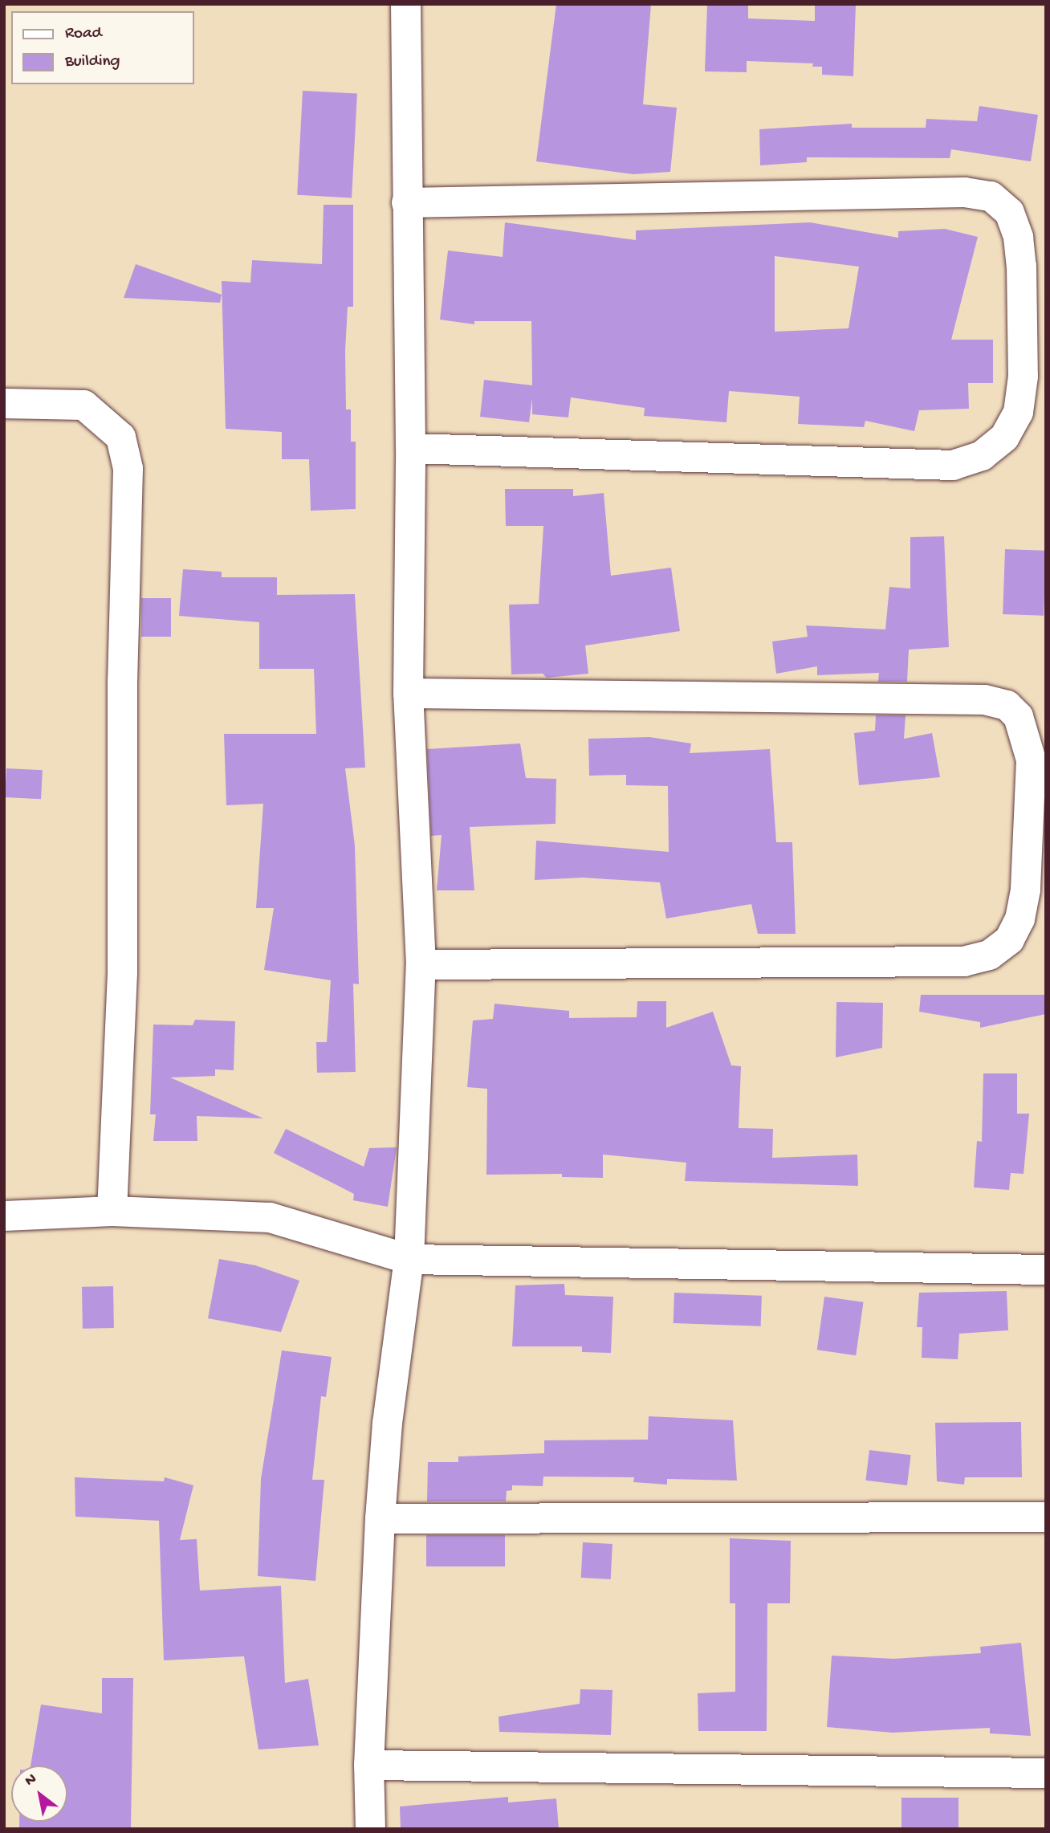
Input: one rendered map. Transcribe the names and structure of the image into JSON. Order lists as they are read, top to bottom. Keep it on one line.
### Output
{"legend":["Road","Building"],"north":"top left"}
